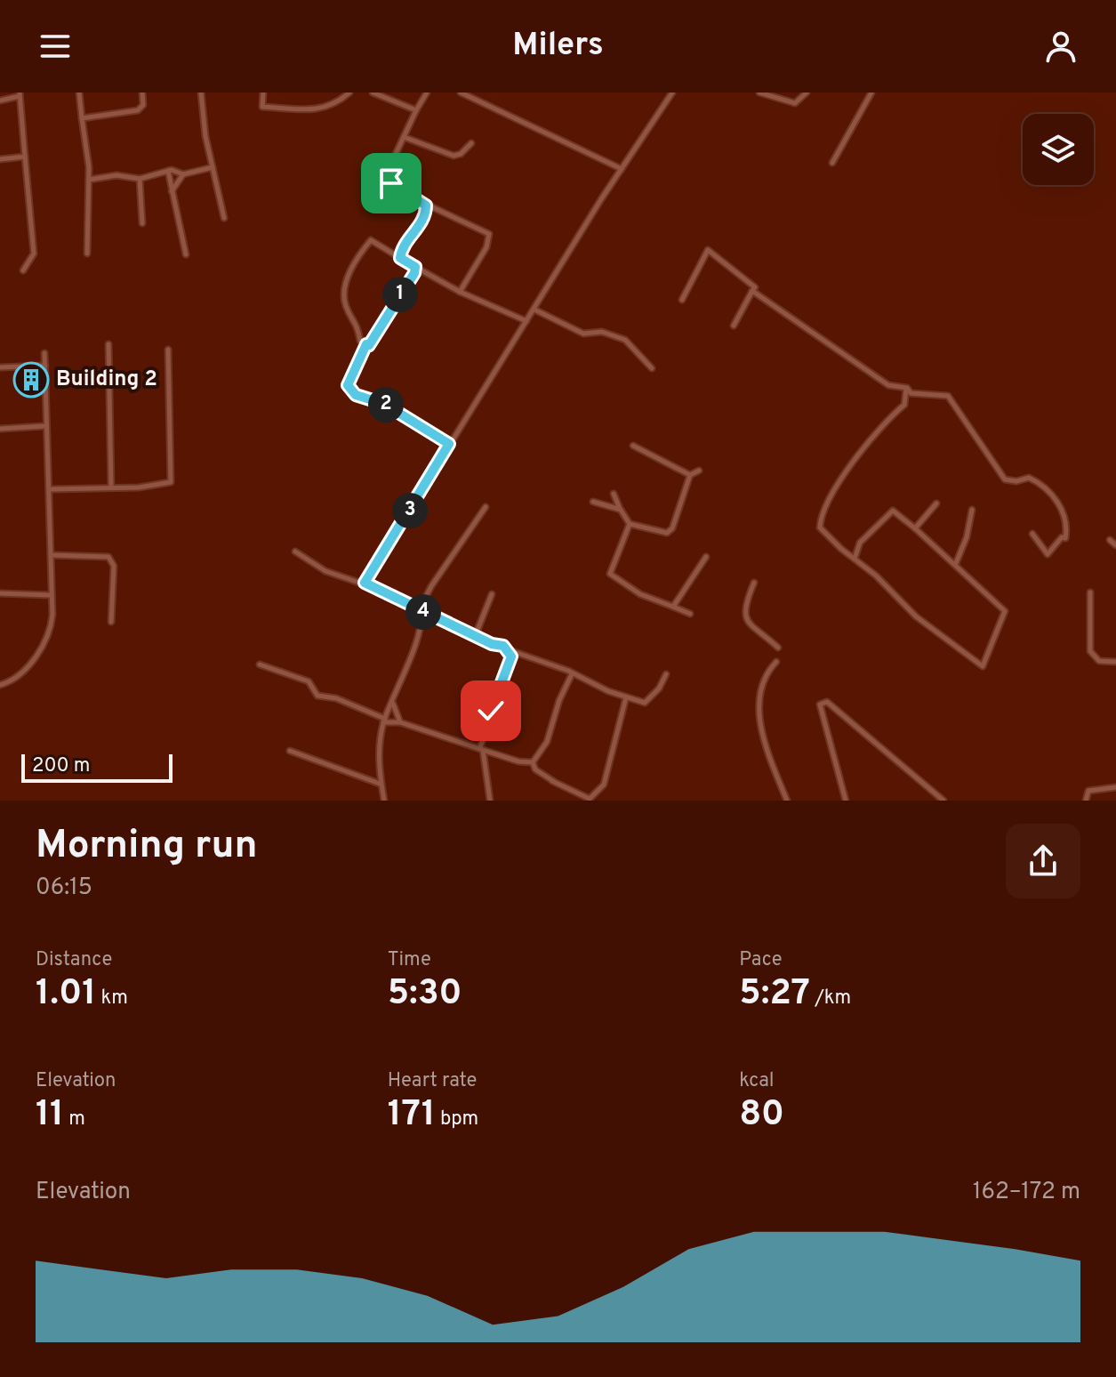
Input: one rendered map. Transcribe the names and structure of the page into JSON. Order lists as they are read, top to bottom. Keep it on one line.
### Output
{"places":{"building":["Building 2"]},"scale_bar":"200 m","page":{"header":"Milers","pins":["1","2","3","4"],"scale":"200 m","heading":["Morning run","06:15"],"stats":[["Distance","1.01 km"],["Time","5:30"],["Pace","5:27 /km"],["Elevation","11 m"],["Heart rate","171 bpm"],["kcal","80"]],"chart":["Elevation","162–172 m"]}}
